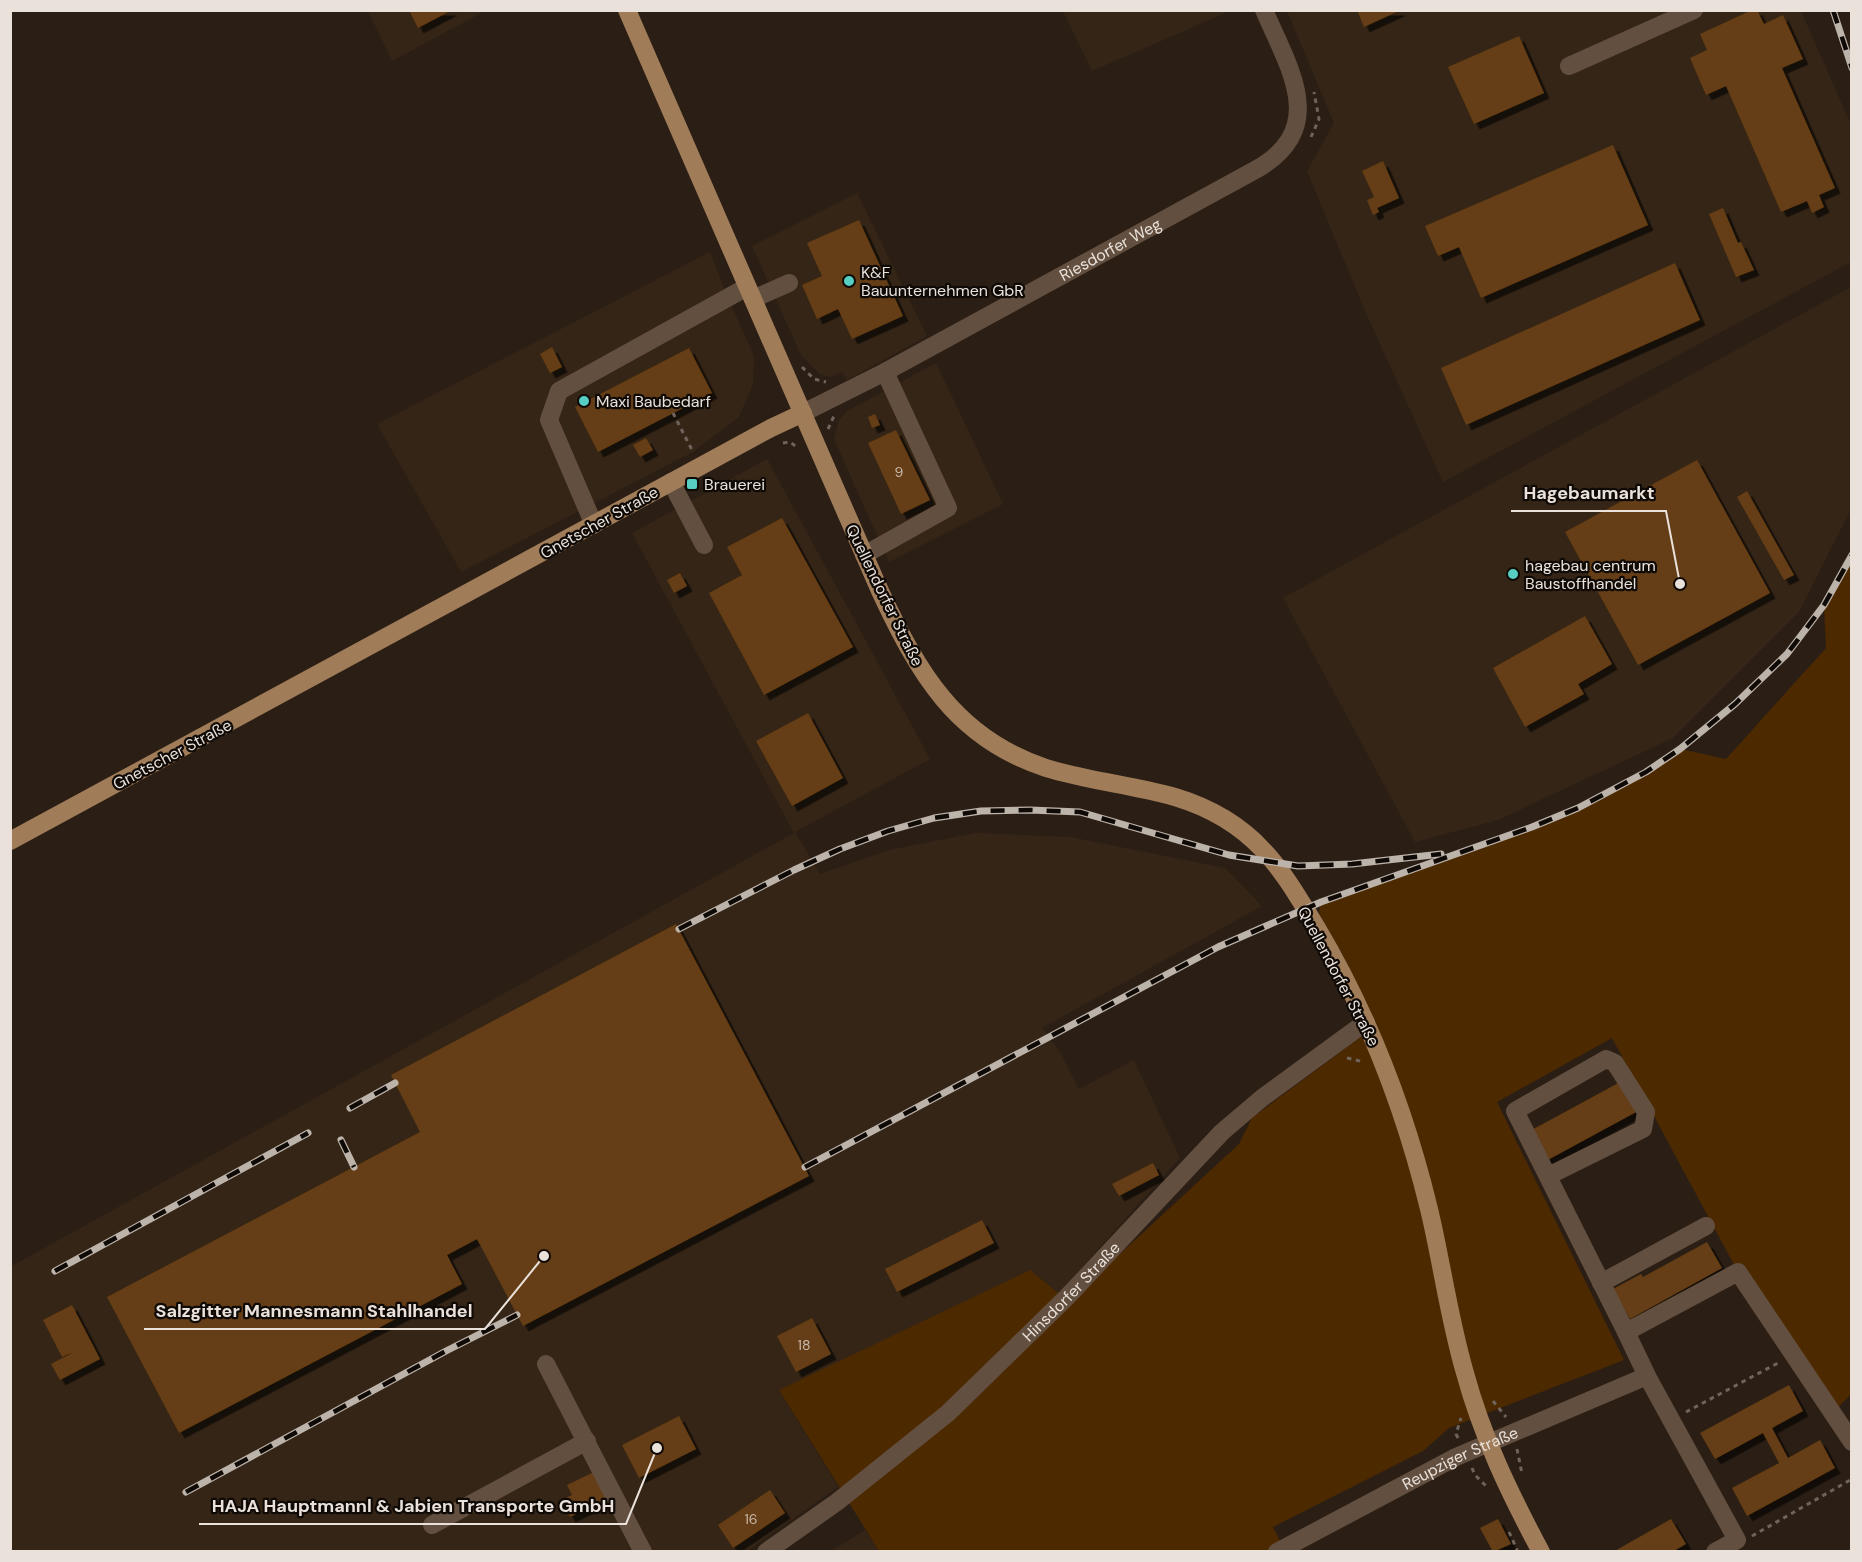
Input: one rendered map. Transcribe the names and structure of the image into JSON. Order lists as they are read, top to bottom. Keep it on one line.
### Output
{"streets":{"main road":["Gnetscher Straße","Quellendorfer Straße"],"street":["Riesdorfer Weg","Hinsdorfer Straße","Reupziger Straße"]},"crossings":[["Riesdorfer Weg","Gnetscher Straße"],["Riesdorfer Weg","Quellendorfer Straße"],["Gnetscher Straße","Quellendorfer Straße"],["Quellendorfer Straße","Hinsdorfer Straße"],["Quellendorfer Straße","Reupziger Straße"]],"places":{"other":["K&F Bauunternehmen GbR","Maxi Baubedarf","hagebau centrum Baustoffhandel","Hagebaumarkt","Salzgitter Mannesmann Stahlhandel","HAJA Hauptmannl & Jabien Transporte GmbH"],"transit":["Brauerei"]},"house_numbers":["9","18","16"]}
